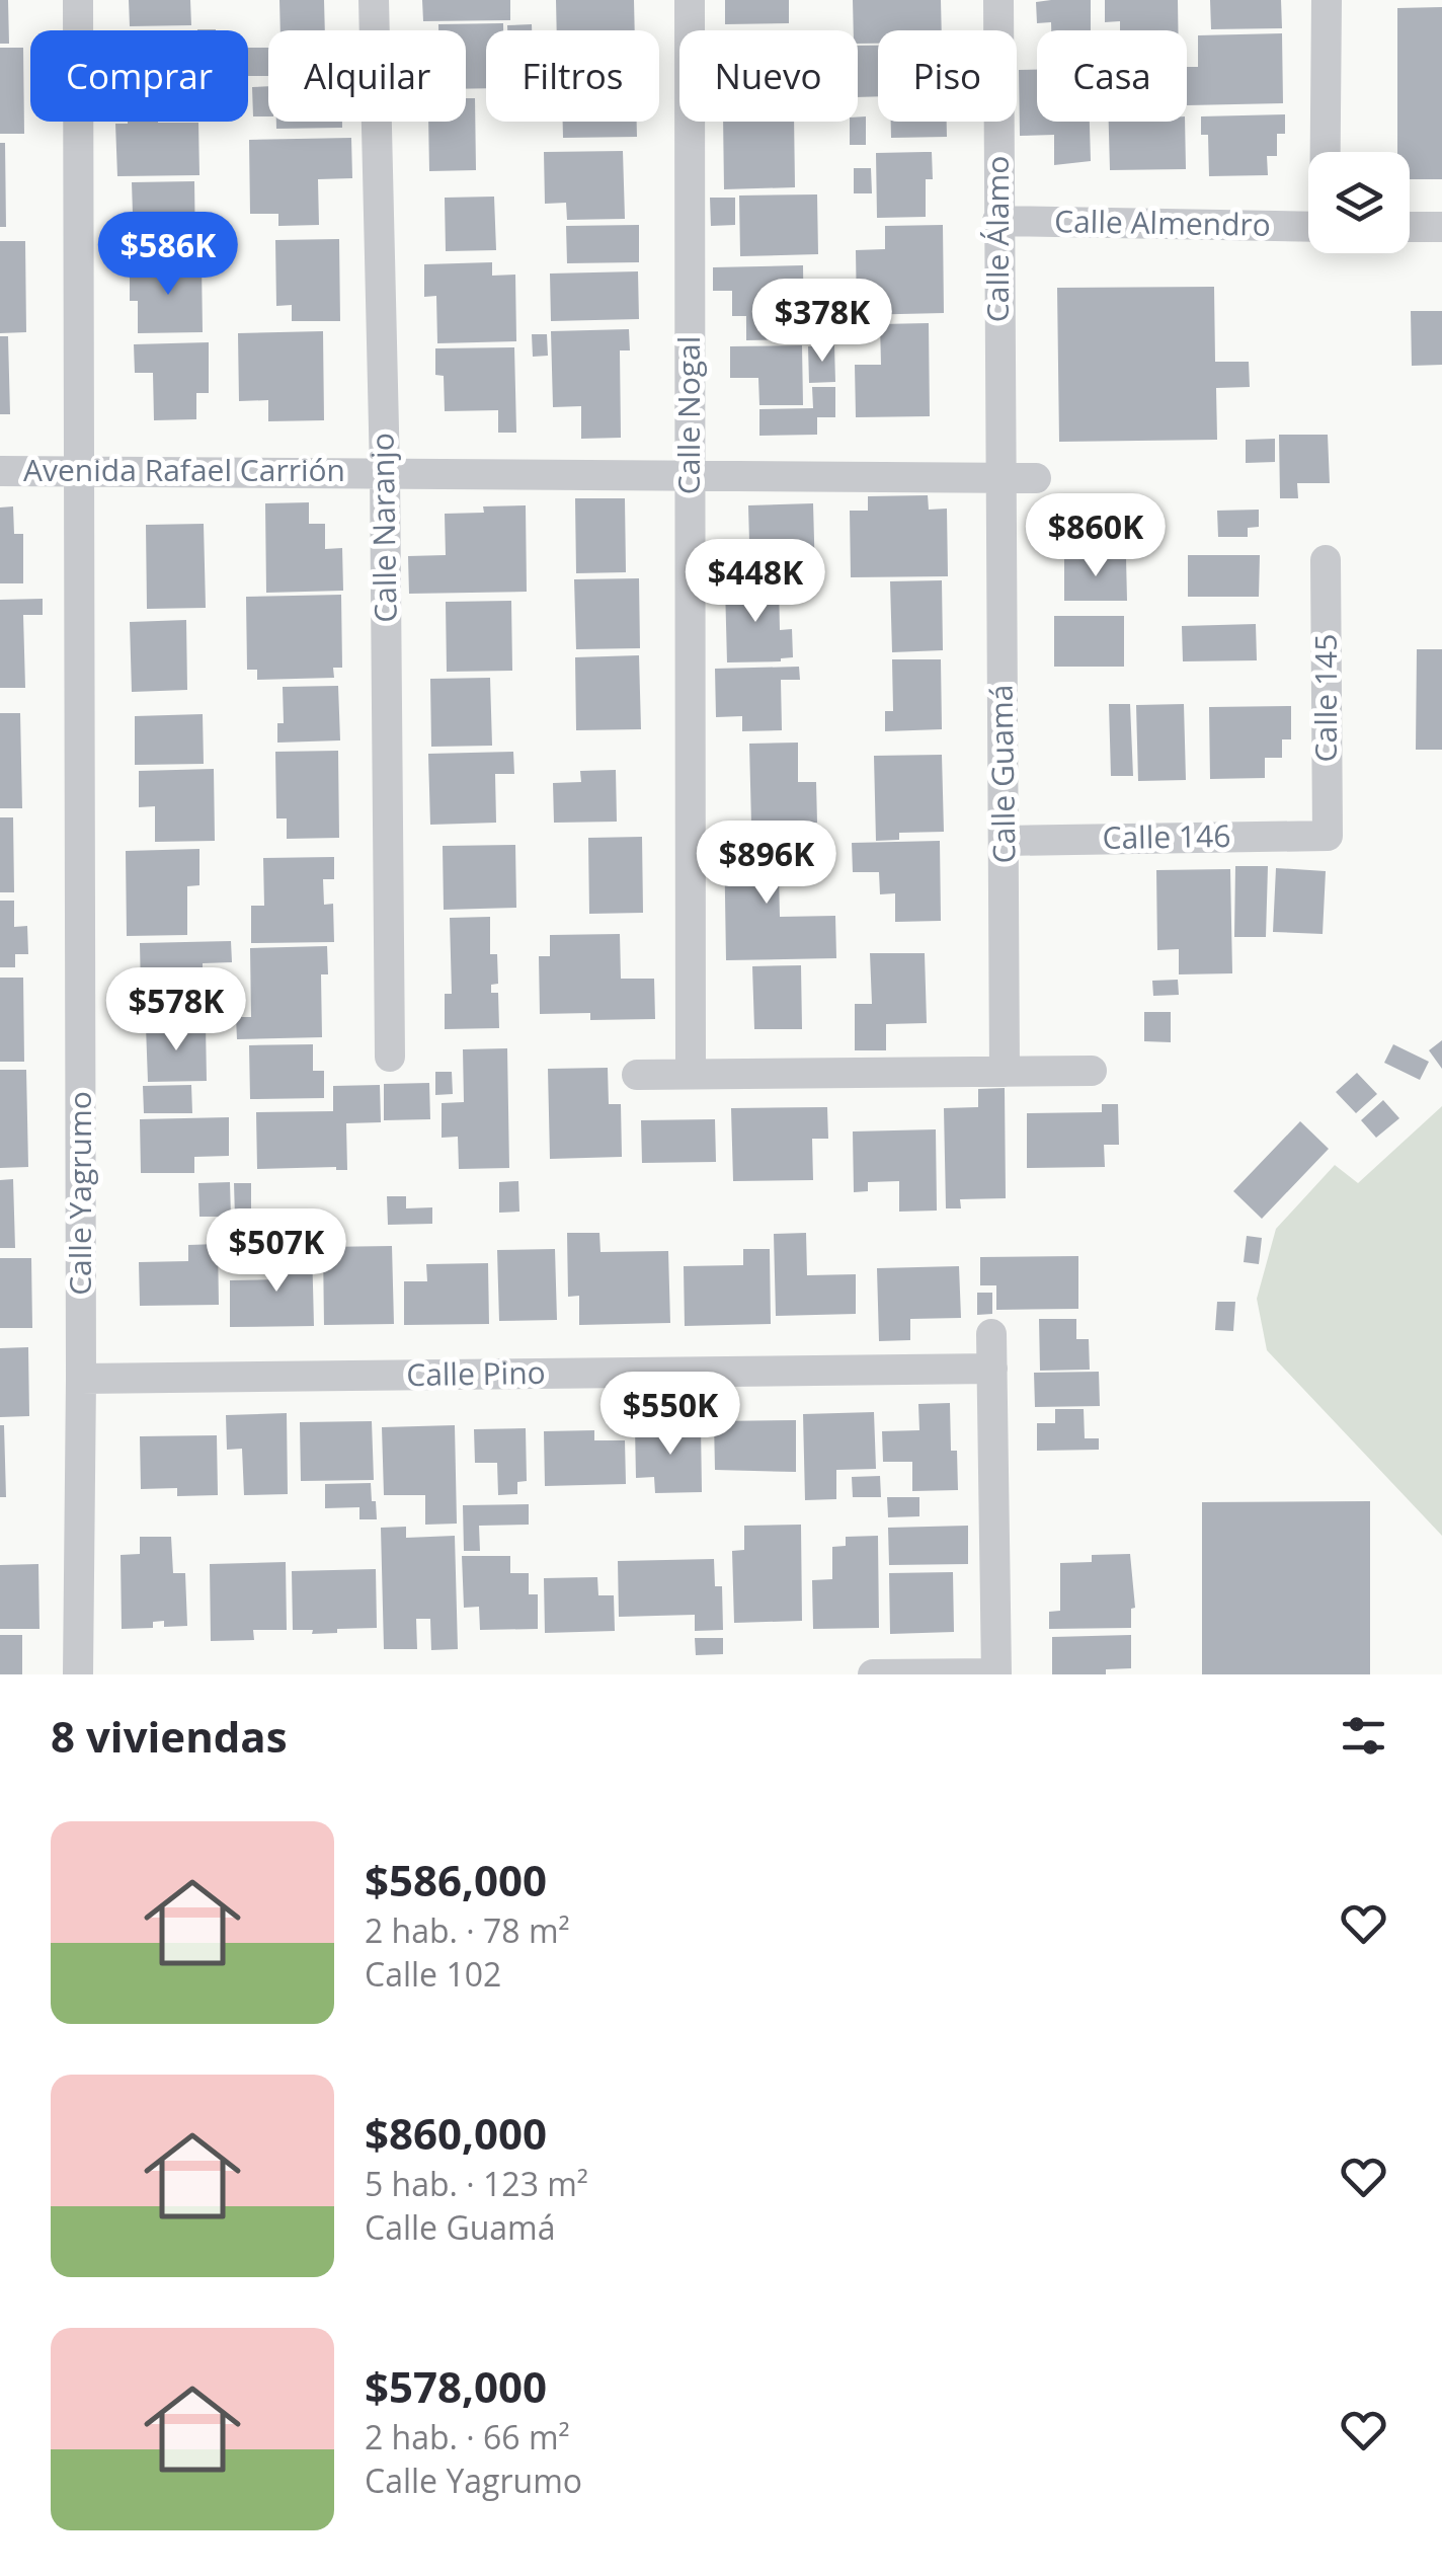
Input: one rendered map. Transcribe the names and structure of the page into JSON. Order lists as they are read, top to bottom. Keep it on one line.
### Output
{"streets":{"street":["Calle Almendro","Calle Álamo","Calle Nogal","Avenida Rafael Carrión","Calle Naranjo","Calle 145","Calle Guamá","Calle 146","Calle Yagrumo","Calle Pino"]},"crossings":[["Calle Almendro","Calle Álamo"],["Calle Álamo","Avenida Rafael Carrión"],["Calle Álamo","Calle Guamá"],["Calle Nogal","Avenida Rafael Carrión"],["Avenida Rafael Carrión","Calle Naranjo"],["Avenida Rafael Carrión","Calle Guamá"],["Avenida Rafael Carrión","Calle Yagrumo"],["Calle 145","Calle 146"],["Calle Guamá","Calle 146"],["Calle Yagrumo","Calle Pino"]],"page":{"chip":["Comprar","Alquilar","Filtros","Nuevo","Piso","Casa"],"price":["$586K","$378K","$860K","$448K","$896K","$578K","$507K","$550K"],"heading":"8 viviendas","list":[{"name":"$586,000","note":"2 hab. · 78 m² · Calle 102"},{"name":"$860,000","note":"5 hab. · 123 m² · Calle Guamá"},{"name":"$578,000","note":"2 hab. · 66 m² · Calle Yagrumo"}]}}
